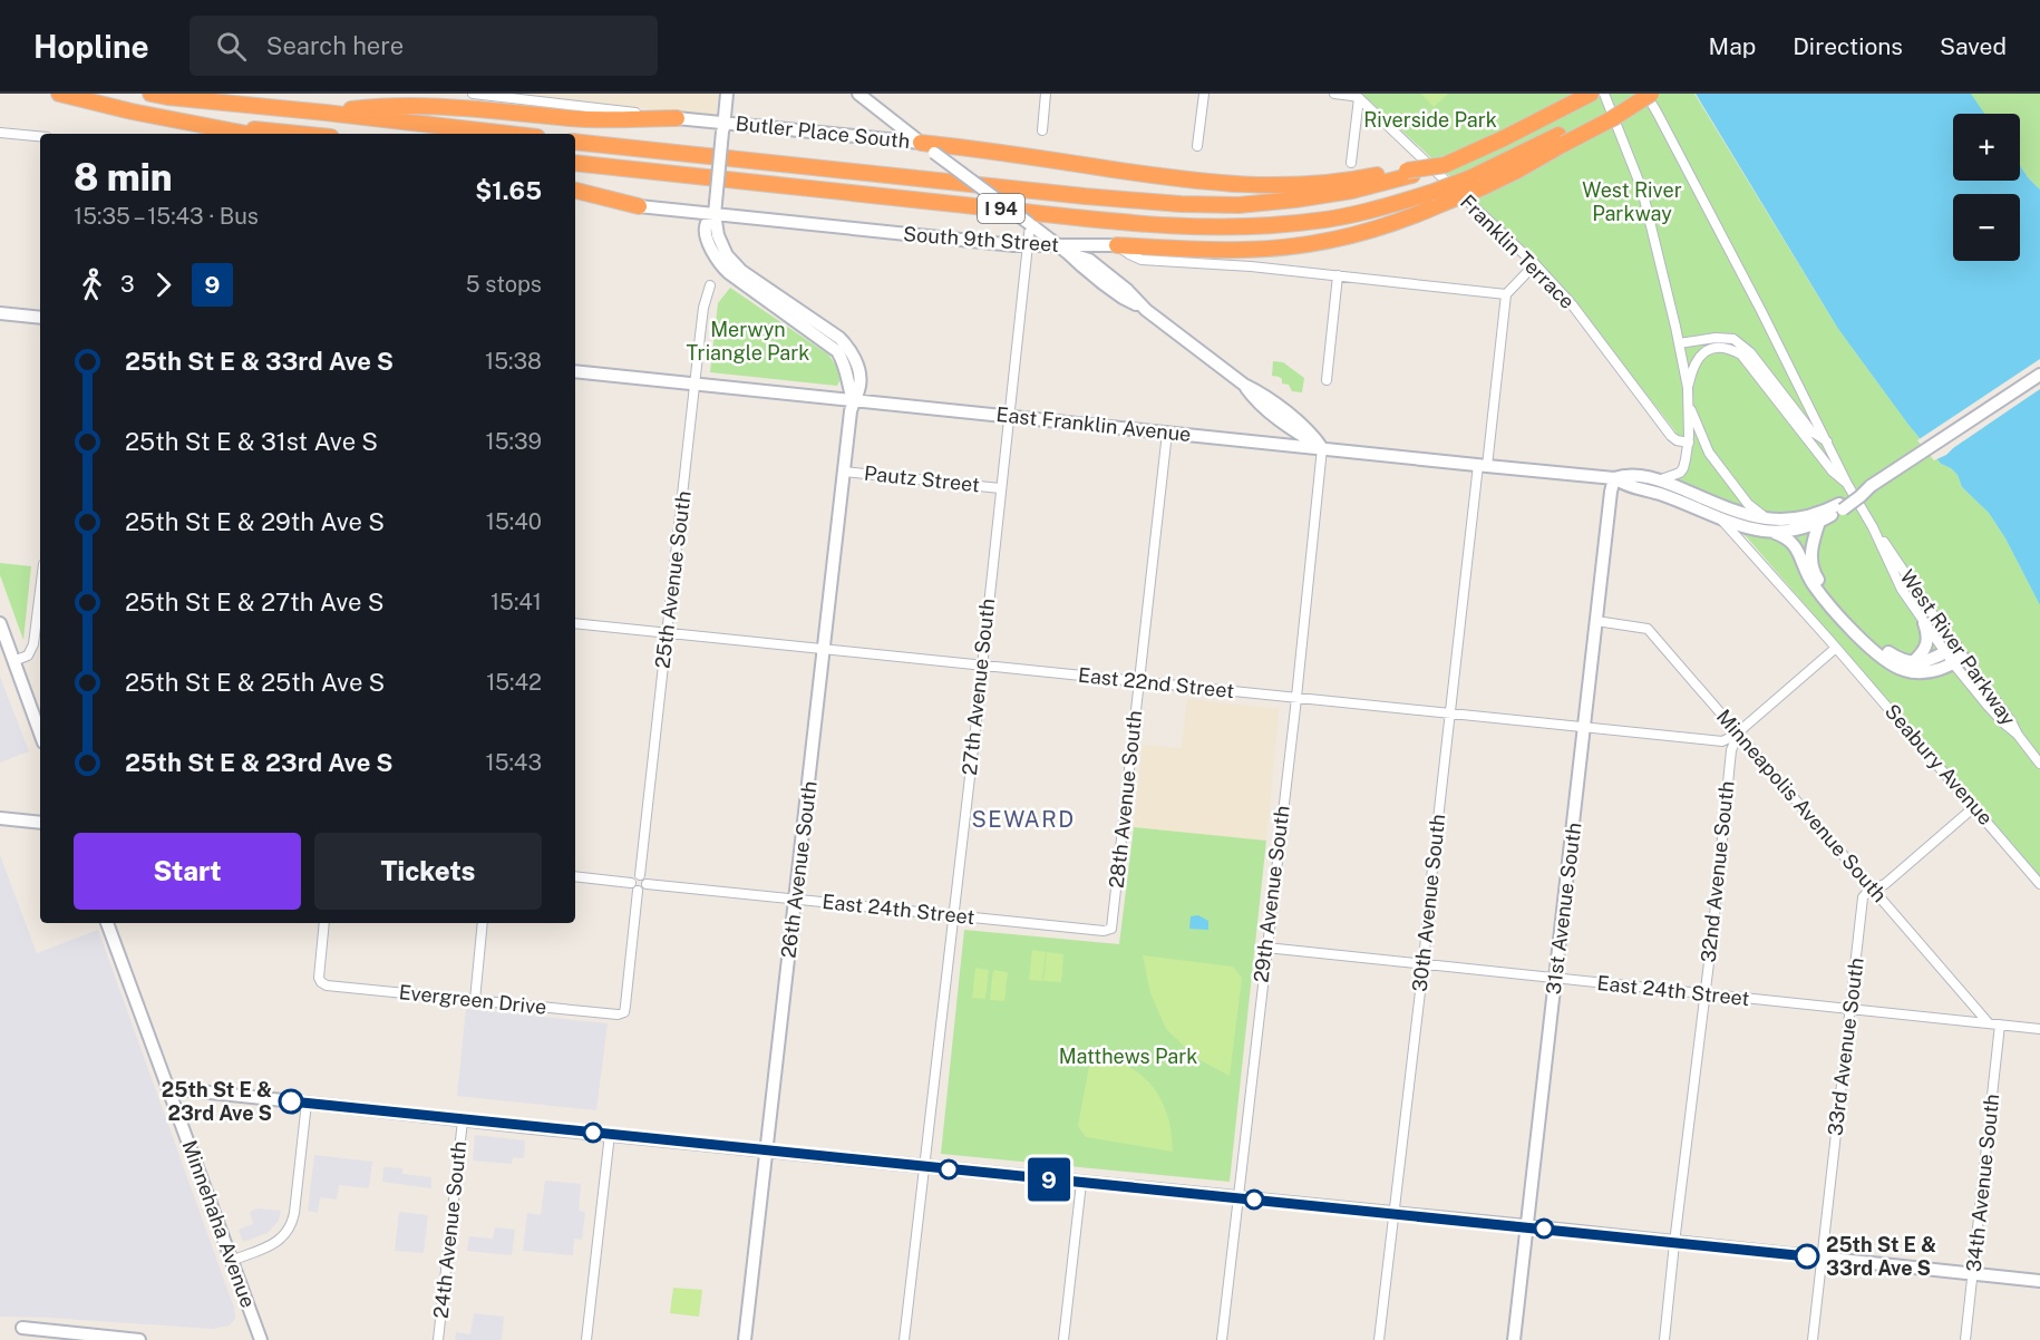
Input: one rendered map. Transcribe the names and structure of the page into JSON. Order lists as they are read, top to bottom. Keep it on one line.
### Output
{"streets":{"highway":["I 94"],"street":["Butler Place South","South 9th Street","Franklin Terrace","East Franklin Avenue","Pautz Street","25th Avenue South","West River Parkway","East 22nd Street","27th Avenue South","Seabury Avenue","28th Avenue South","Minneapolis Avenue South","26th Avenue South","32nd Avenue South","29th Avenue South","30th Avenue South","31st Avenue South","East 24th Street","Evergreen Drive","33rd Avenue South","34th Avenue South","Minnehaha Avenue","24th Avenue South"]},"crossings":[["South 9th Street","27th Avenue South"],["South 9th Street","26th Avenue South"],["South 9th Street","30th Avenue South"],["East Franklin Avenue","25th Avenue South"],["East Franklin Avenue","27th Avenue South"],["East Franklin Avenue","Seabury Avenue"],["East Franklin Avenue","28th Avenue South"],["East Franklin Avenue","26th Avenue South"],["East Franklin Avenue","29th Avenue South"],["East Franklin Avenue","30th Avenue South"],["East Franklin Avenue","31st Avenue South"],["Pautz Street","27th Avenue South"],["Pautz Street","26th Avenue South"],["25th Avenue South","East 22nd Street"],["25th Avenue South","East 24th Street"],["25th Avenue South","Evergreen Drive"],["East 22nd Street","27th Avenue South"],["East 22nd Street","28th Avenue South"],["East 22nd Street","Minneapolis Avenue South"],["East 22nd Street","26th Avenue South"],["East 22nd Street","32nd Avenue South"],["East 22nd Street","29th Avenue South"],["East 22nd Street","30th Avenue South"],["East 22nd Street","31st Avenue South"],["27th Avenue South","East 24th Street"],["Seabury Avenue","33rd Avenue South"],["28th Avenue South","East 24th Street"],["Minneapolis Avenue South","32nd Avenue South"],["Minneapolis Avenue South","31st Avenue South"],["Minneapolis Avenue South","East 24th Street"],["Minneapolis Avenue South","33rd Avenue South"],["26th Avenue South","East 24th Street"],["32nd Avenue South","East 24th Street"],["29th Avenue South","East 24th Street"],["30th Avenue South","East 24th Street"],["31st Avenue South","East 24th Street"],["East 24th Street","Evergreen Drive"],["East 24th Street","33rd Avenue South"],["East 24th Street","34th Avenue South"]],"districts":["SEWARD"],"parks":["Riverside Park","West River Parkway","Merwyn Triangle Park","Matthews Park"],"places":["25th St E & 23rd Ave S","25th St E & 33rd Ave S"],"lines":["bus line 9"],"page":{"header":"Hopline","search":"Search here","nav":["Map","Directions","Saved"],"on_map":"9","map_buttons":["+","−"],"heading":["8 min","15:35 – 15:43 · Bus","$1.65"],"legs":["3","9","5 stops"],"list":[{"name":"25th St E & 33rd Ave S","value":"15:38"},{"name":"25th St E & 31st Ave S","value":"15:39"},{"name":"25th St E & 29th Ave S","value":"15:40"},{"name":"25th St E & 27th Ave S","value":"15:41"},{"name":"25th St E & 25th Ave S","value":"15:42"},{"name":"25th St E & 23rd Ave S","value":"15:43"}],"buttons":["Start","Tickets"]}}
